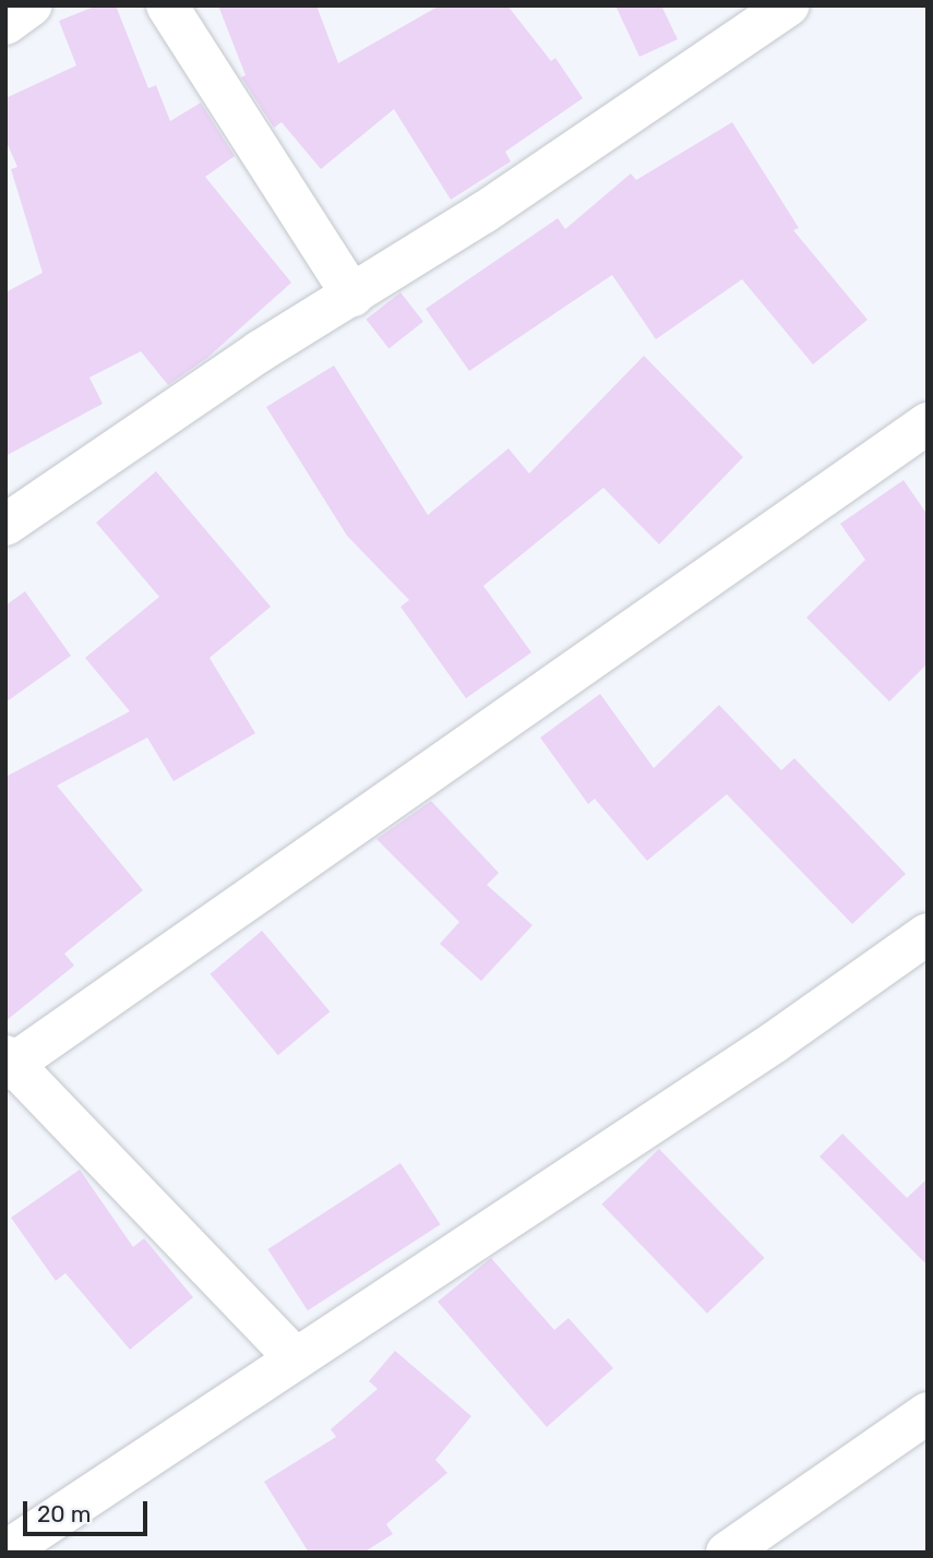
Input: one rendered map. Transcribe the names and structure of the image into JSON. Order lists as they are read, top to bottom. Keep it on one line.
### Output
{"scale_bar":"20 m"}
